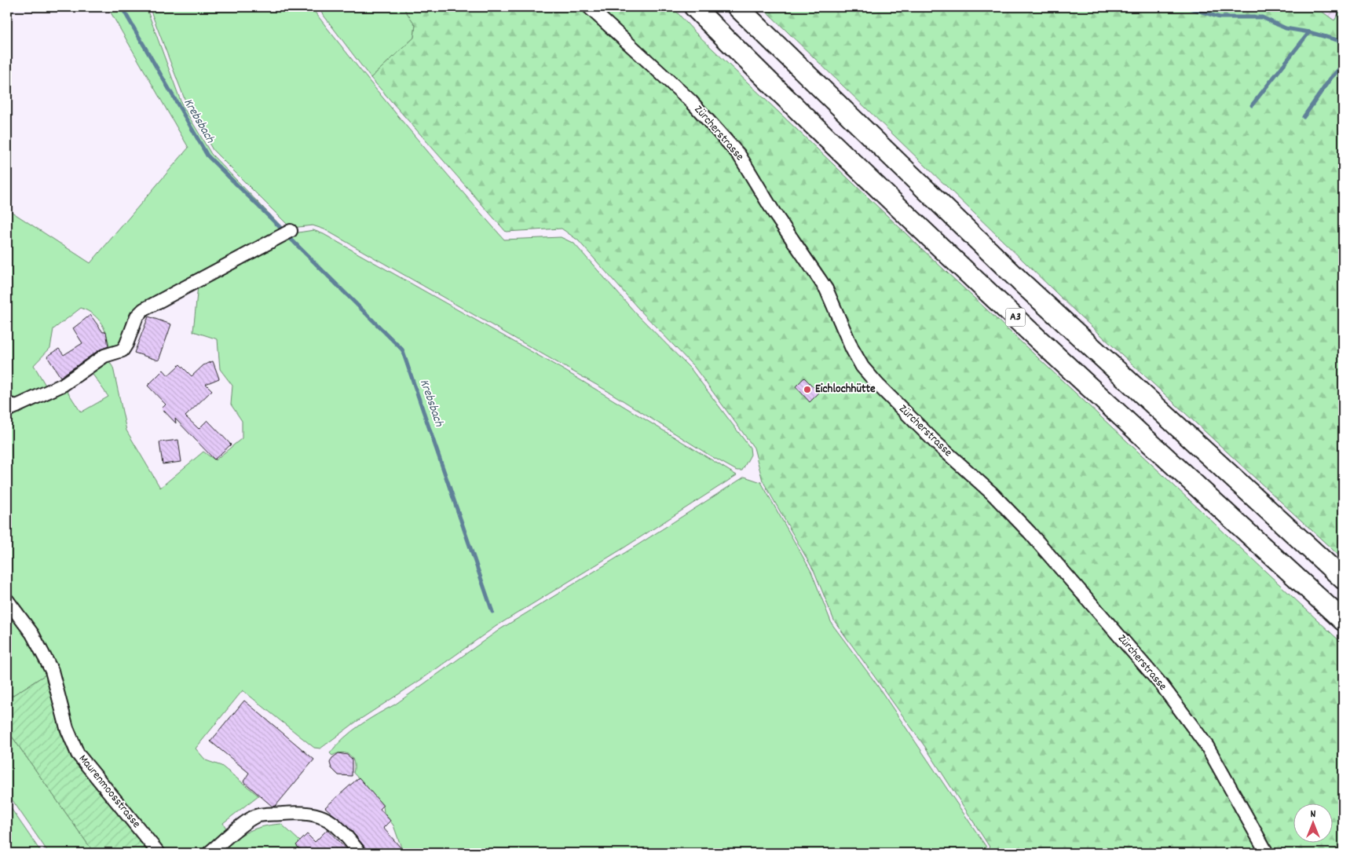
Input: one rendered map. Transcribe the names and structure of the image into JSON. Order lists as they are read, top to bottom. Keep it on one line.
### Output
{"streets":{"highway":["A3"],"street":["Zürcherstrasse","Maurenmoosstrasse"]},"water":["Krebsbach"],"places":["Eichlochhütte"],"north":"top"}
